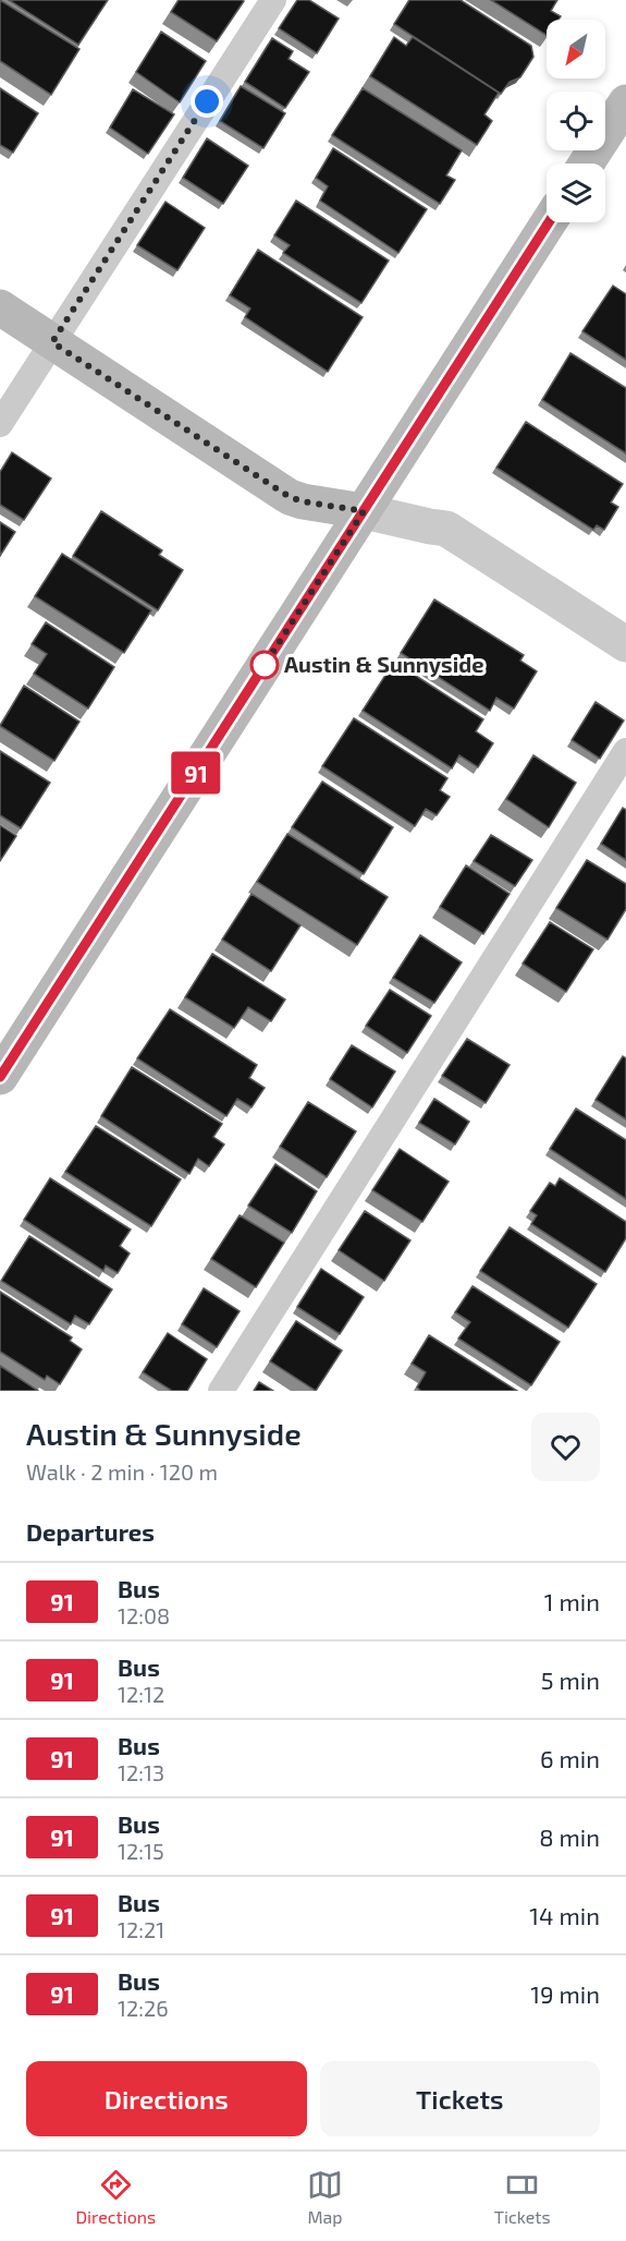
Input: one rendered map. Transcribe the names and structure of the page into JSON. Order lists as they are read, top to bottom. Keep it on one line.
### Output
{"places":["Austin & Sunnyside"],"lines":["bus line 91"],"north":"bottom left","page":{"on_map":"91","heading":[["Austin & Sunnyside","Walk · 2 min · 120 m"],"Departures"],"list":[{"mark":"91","name":"Bus","note":"12:08","value":"1 min"},{"mark":"91","name":"Bus","note":"12:12","value":"5 min"},{"mark":"91","name":"Bus","note":"12:13","value":"6 min"},{"mark":"91","name":"Bus","note":"12:15","value":"8 min"},{"mark":"91","name":"Bus","note":"12:21","value":"14 min"},{"mark":"91","name":"Bus","note":"12:26","value":"19 min"}],"buttons":["Directions","Tickets"],"tabs":["Directions","Map","Tickets"]}}
